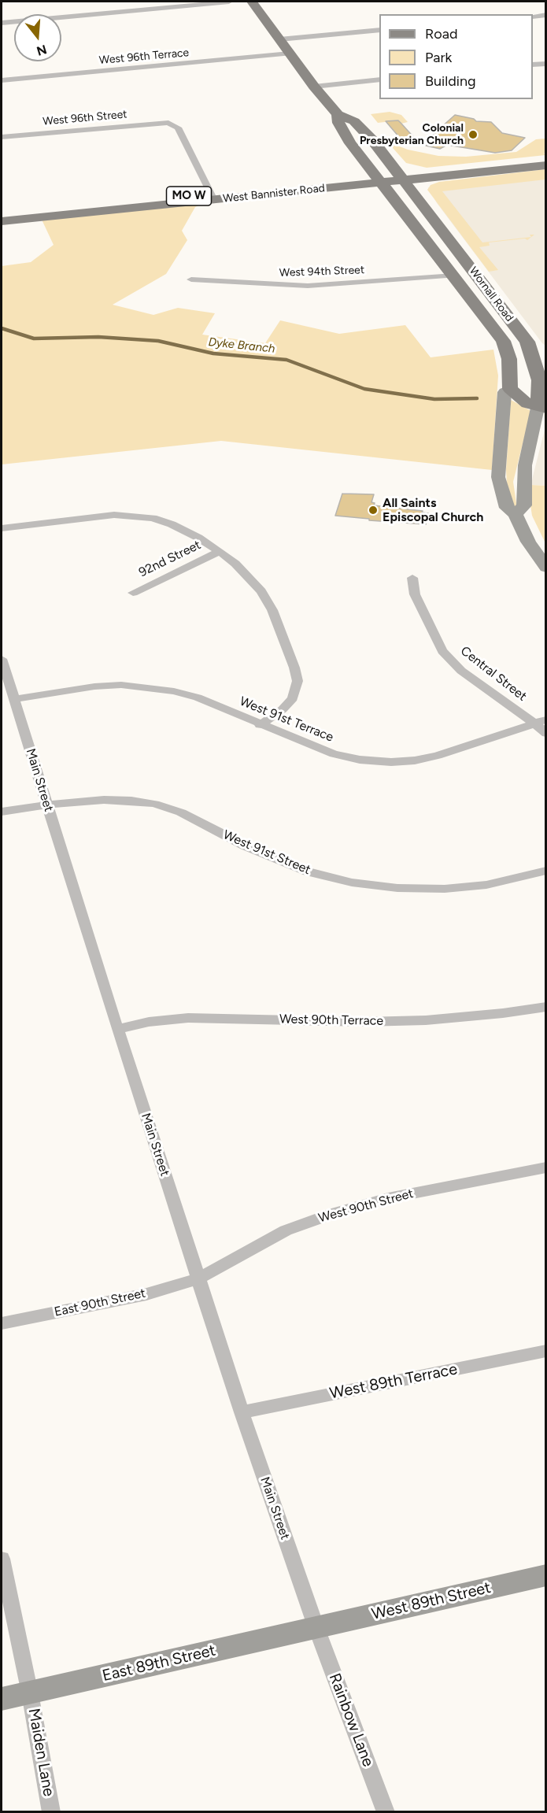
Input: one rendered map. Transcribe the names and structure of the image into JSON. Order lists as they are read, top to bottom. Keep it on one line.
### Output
{"streets":{"main road":["West Bannister Road","MO W","Wornall Road","West 89th Street","East 89th Street"],"street":["West 96th Terrace","West 96th Street","West 94th Street","92nd Street","Central Street","West 91st Terrace","Main Street","West 91st Street","West 90th Terrace","West 90th Street","East 90th Street","West 89th Terrace","Rainbow Lane","Maiden Lane"]},"crossings":[["West 96th Terrace","Wornall Road"],["West 96th Street","West Bannister Road"],["West Bannister Road","Wornall Road"],["West 94th Street","Wornall Road"],["Central Street","West 91st Terrace"],["West 91st Terrace","Main Street"],["Main Street","West 91st Street"],["Main Street","West 90th Terrace"],["Main Street","West 90th Street"],["Main Street","East 90th Street"],["Main Street","West 89th Terrace"],["Main Street","West 89th Street"],["Main Street","East 89th Street"],["Main Street","Rainbow Lane"],["West 90th Street","East 90th Street"],["West 89th Street","East 89th Street"],["West 89th Street","Rainbow Lane"],["East 89th Street","Rainbow Lane"],["East 89th Street","Maiden Lane"]],"water":["Dyke Branch"],"places":["Colonial Presbyterian Church","All Saints Episcopal Church"],"legend":["Road","Park","Building"],"north":"bottom"}
